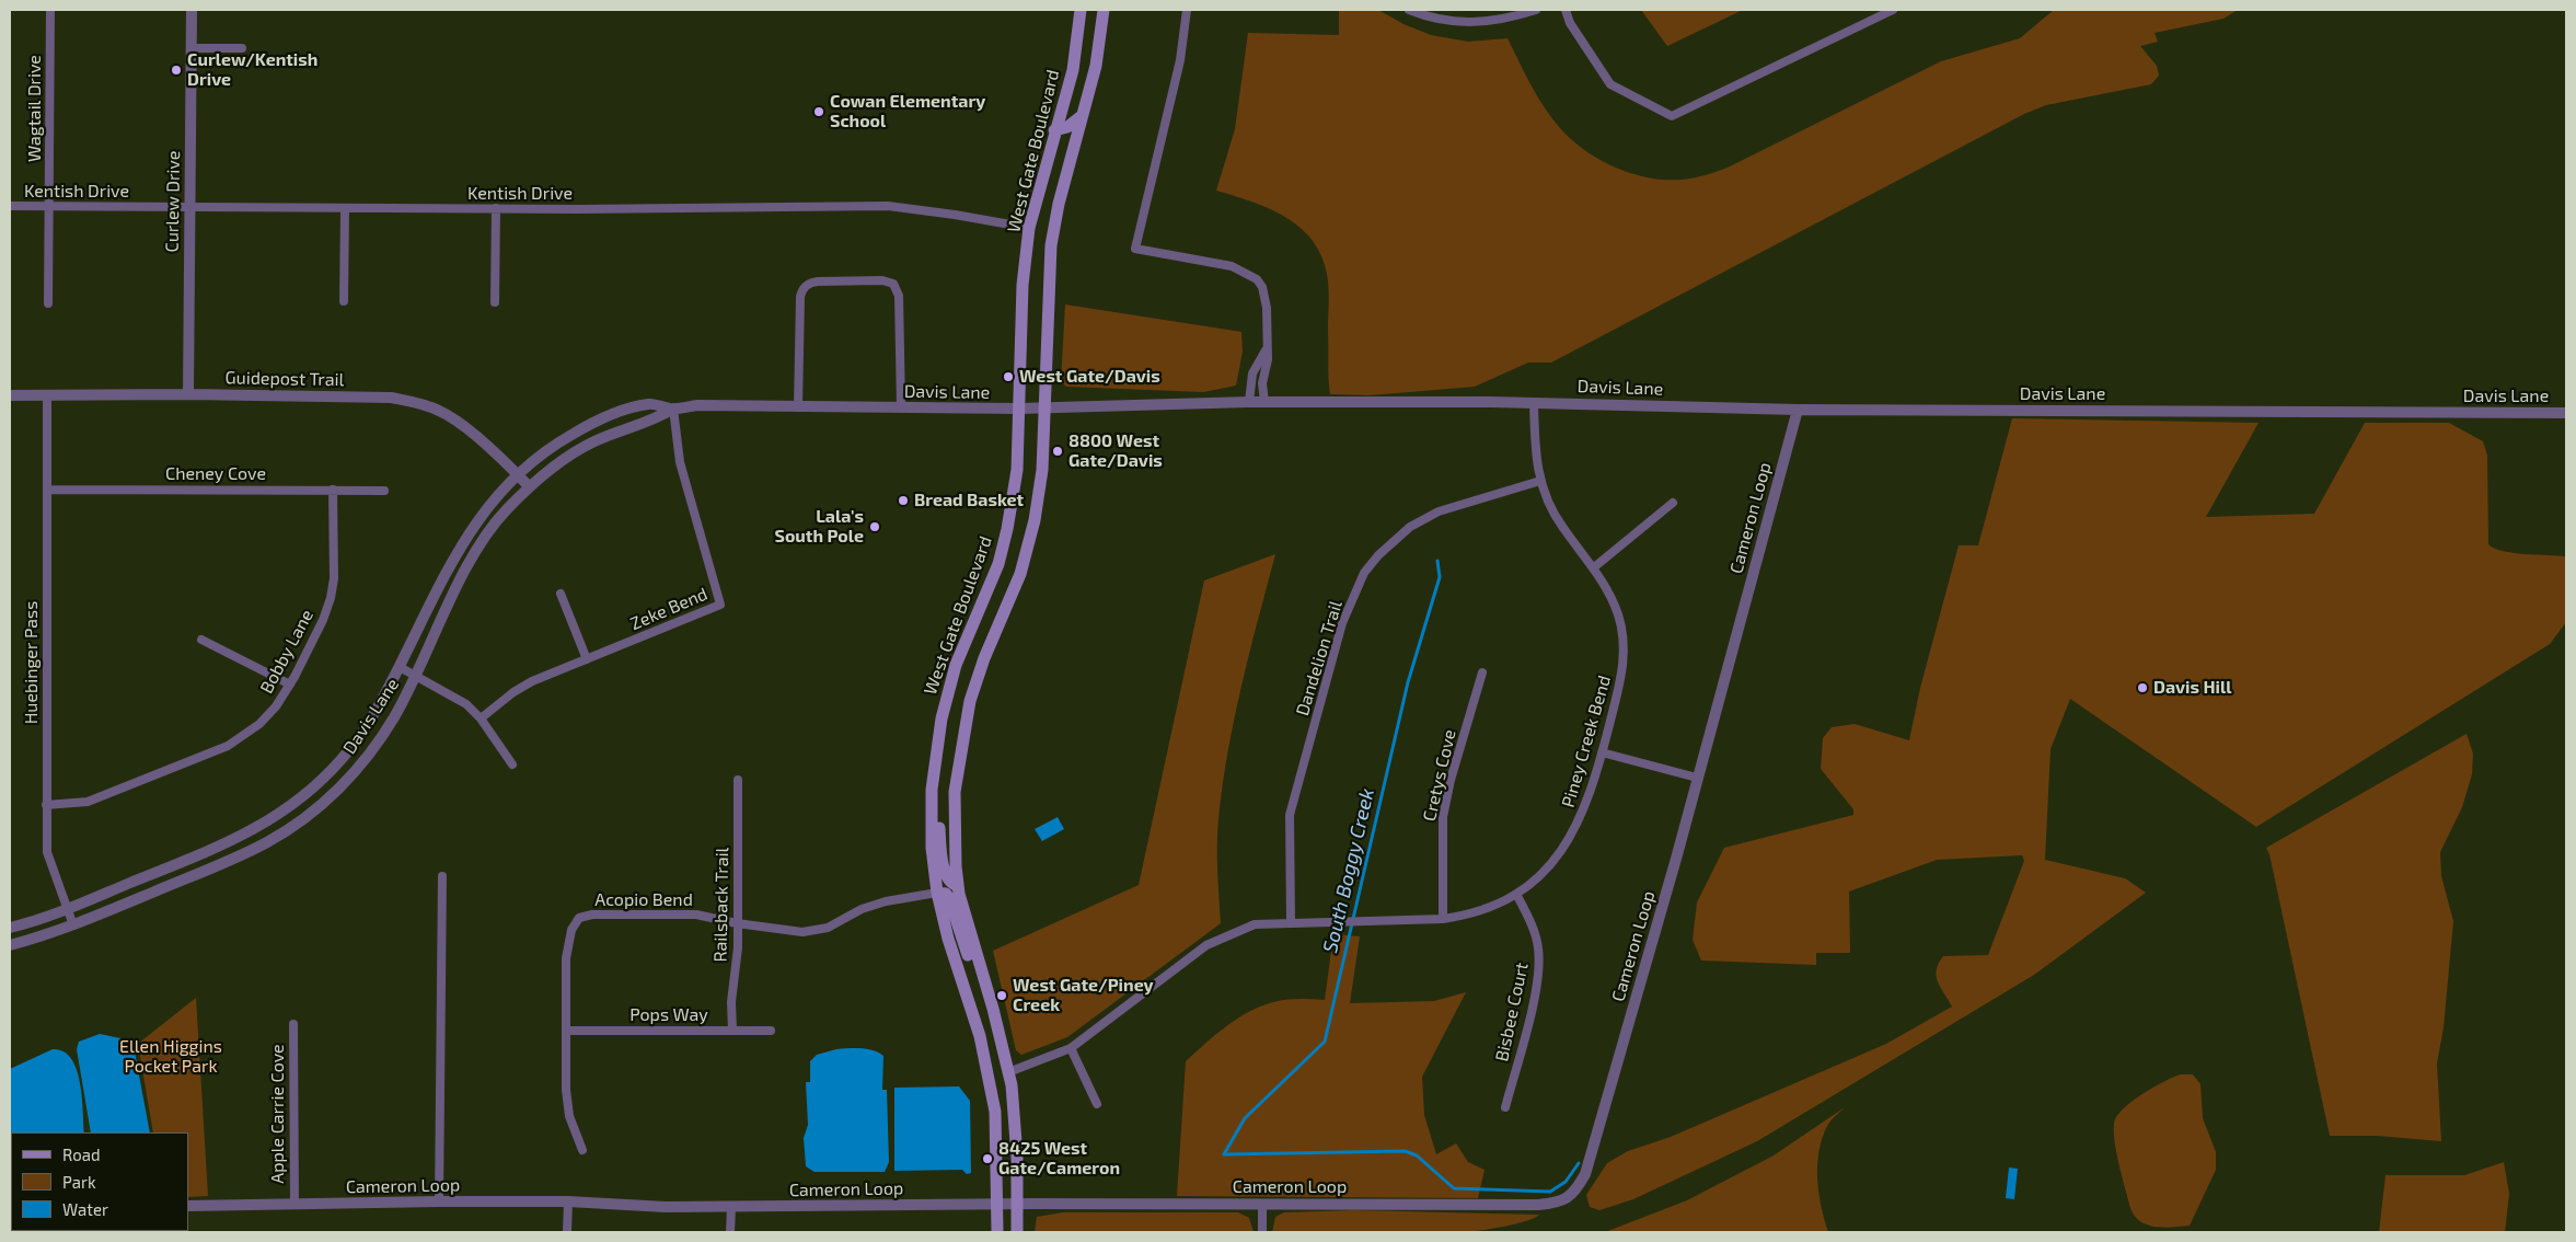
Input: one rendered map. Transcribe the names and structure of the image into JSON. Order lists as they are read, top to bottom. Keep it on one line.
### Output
{"streets":{"main road":["West Gate Boulevard"],"street":["Wagtail Drive","Kentish Drive","Curlew Drive","Guidepost Trail","Davis Lane","Cheney Cove","Cameron Loop","Zeke Bend","Bobby Lane","Dandelion Trail","Huebinger Pass","Piney Creek Bend","Cretys Cove","Acopio Bend","Railsback Trail","Bisbee Court","Pops Way","Apple Carrie Cove"]},"crossings":[["Wagtail Drive","Kentish Drive"],["West Gate Boulevard","Kentish Drive"],["West Gate Boulevard","Davis Lane"],["West Gate Boulevard","Cameron Loop"],["West Gate Boulevard","Acopio Bend"],["Kentish Drive","Curlew Drive"],["Curlew Drive","Guidepost Trail"],["Guidepost Trail","Davis Lane"],["Guidepost Trail","Huebinger Pass"],["Davis Lane","Cameron Loop"],["Davis Lane","Zeke Bend"],["Davis Lane","Huebinger Pass"],["Davis Lane","Piney Creek Bend"],["Cheney Cove","Bobby Lane"],["Cheney Cove","Huebinger Pass"],["Cameron Loop","Apple Carrie Cove"],["Bobby Lane","Huebinger Pass"],["Dandelion Trail","Piney Creek Bend"],["Piney Creek Bend","Cretys Cove"],["Piney Creek Bend","Bisbee Court"],["Acopio Bend","Railsback Trail"],["Acopio Bend","Pops Way"],["Railsback Trail","Pops Way"]],"water":["South Boggy Creek"],"parks":["Ellen Higgins Pocket Park"],"places":["Curlew/Kentish Drive","Cowan Elementary School","West Gate/Davis","8800 West Gate/Davis","Bread Basket","Lala's South Pole","Davis Hill","West Gate/Piney Creek","8425 West Gate/Cameron"],"legend":["Road","Park","Water"]}
